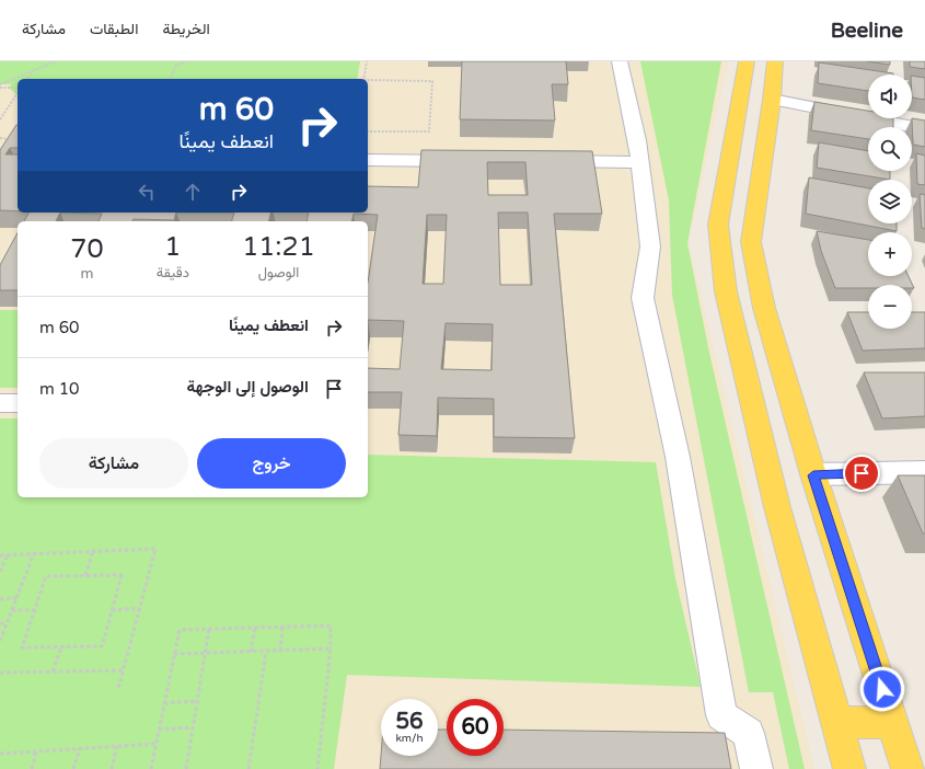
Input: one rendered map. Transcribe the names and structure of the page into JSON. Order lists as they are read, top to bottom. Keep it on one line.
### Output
{"page":{"header":"Beeline","nav":["الخريطة","الطبقات","مشاركة"],"map_buttons":["+","−"],"turn":["60 m","انعطف يمينًا"],"eta":["11:21","الوصول","1","دقيقة","70","m"],"list":[{"name":"انعطف يمينًا","value":"60 m"},{"name":"الوصول إلى الوجهة","value":"10 m"}],"buttons":["خروج","مشاركة"],"speed":"56 km/h","limit":"60"}}
